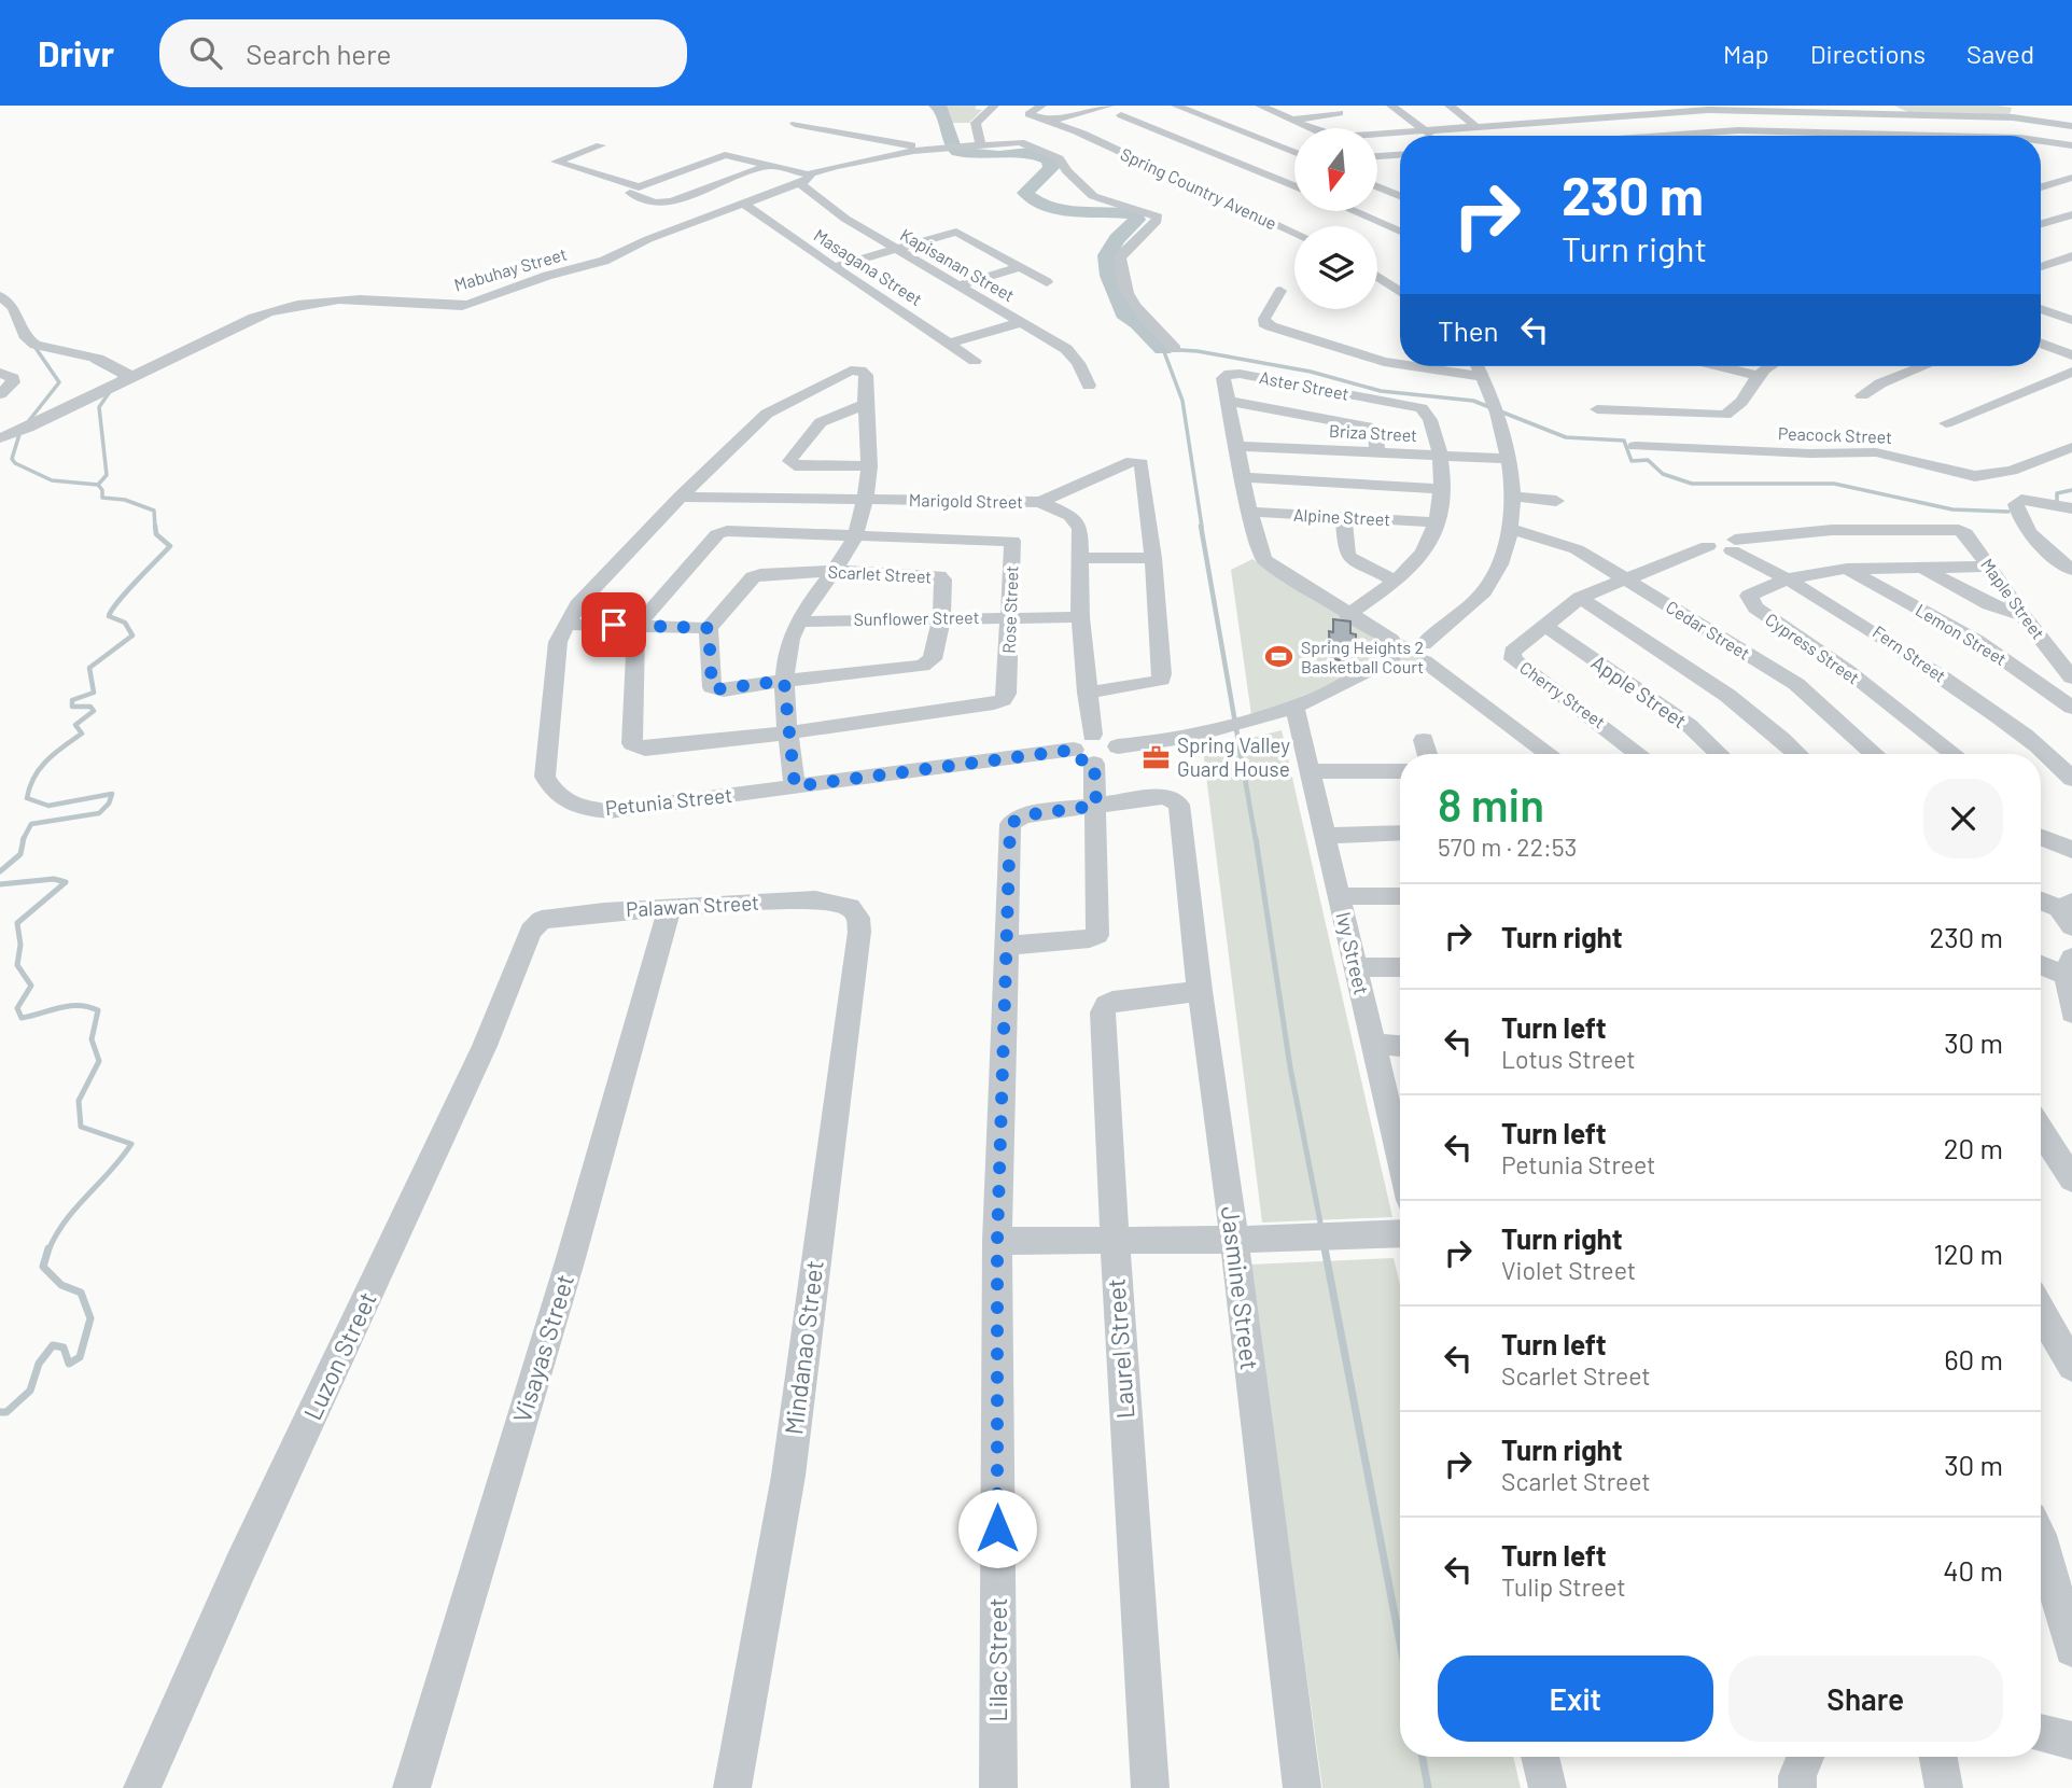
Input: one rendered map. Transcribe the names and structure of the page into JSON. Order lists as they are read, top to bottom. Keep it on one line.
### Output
{"streets":{"street":["Spring Country Avenue","Kapisanan Street","Masagana Street","Mabuhay Street","Aster Street","Briza Street","Peacock Street","Marigold Street","Alpine Street","Scarlet Street","Maple Street","Rose Street","Sunflower Street","Cedar Street","Lemon Street","Cypress Street","Fern Street","Apple Street","Cherry Street","Petunia Street","Palawan Street","Ivy Street","Jasmine Street","Mindanao Street","Visayas Street","Laurel Street","Luzon Street","Lilac Street"]},"crossings":[["Kapisanan Street","Mabuhay Street"],["Masagana Street","Mabuhay Street"],["Aster Street","Briza Street"],["Aster Street","Alpine Street"],["Marigold Street","Sunflower Street"],["Marigold Street","Petunia Street"],["Scarlet Street","Sunflower Street"],["Maple Street","Cypress Street"],["Maple Street","Fern Street"],["Maple Street","Cherry Street"],["Rose Street","Sunflower Street"],["Cedar Street","Cherry Street"],["Lemon Street","Cypress Street"],["Cypress Street","Fern Street"],["Fern Street","Cherry Street"],["Apple Street","Cherry Street"],["Palawan Street","Mindanao Street"],["Palawan Street","Visayas Street"],["Palawan Street","Luzon Street"],["Jasmine Street","Laurel Street"]],"places":{"sports":["Spring Heights 2 Basketball Court"],"office":["Spring Valley Guard House"]},"north":"bottom","page":{"header":"Drivr","search":"Search here","nav":["Map","Directions","Saved"],"turn":["230 m","Turn right"],"then":"Then","heading":["8 min","570 m · 22:53"],"list":[{"name":"Turn right","value":"230 m"},{"name":"Turn left","note":"Lotus Street","value":"30 m"},{"name":"Turn left","note":"Petunia Street","value":"20 m"},{"name":"Turn right","note":"Violet Street","value":"120 m"},{"name":"Turn left","note":"Scarlet Street","value":"60 m"},{"name":"Turn right","note":"Scarlet Street","value":"30 m"},{"name":"Turn left","note":"Tulip Street","value":"40 m"}],"buttons":["Exit","Share"]}}
